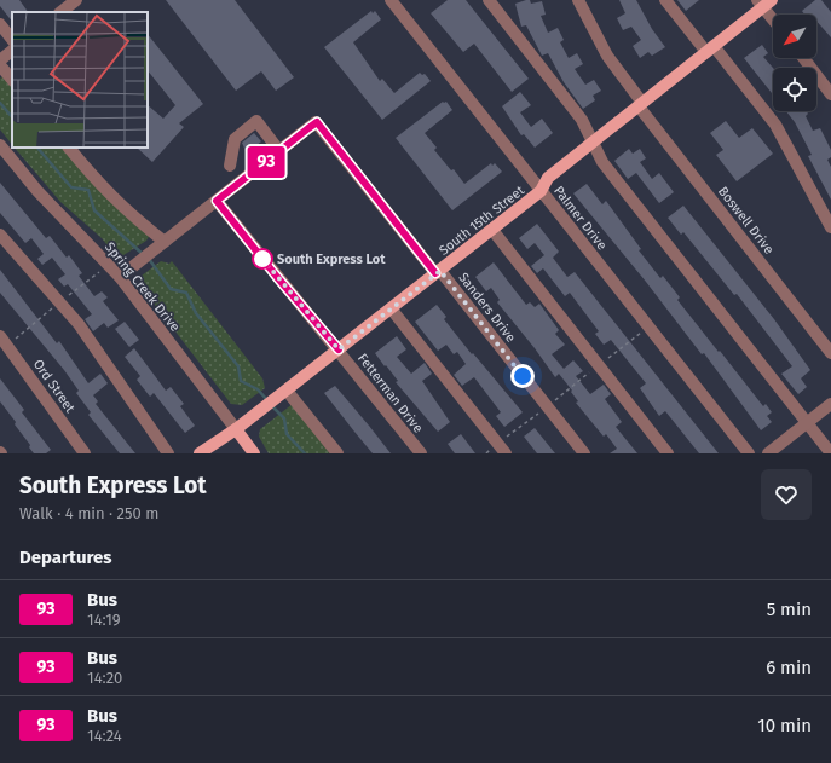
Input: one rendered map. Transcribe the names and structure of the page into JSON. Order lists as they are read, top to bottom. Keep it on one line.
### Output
{"streets":{"main road":["South 15th Street","Spring Creek Drive"],"street":["Palmer Drive","Boswell Drive","Sanders Drive","Ord Street","Fetterman Drive"]},"crossings":[["Palmer Drive","South 15th Street"],["South 15th Street","Boswell Drive"],["South 15th Street","Spring Creek Drive"],["South 15th Street","Sanders Drive"],["South 15th Street","Fetterman Drive"]],"places":["South Express Lot"],"lines":["bus line 93"],"north":"bottom left","page":{"on_map":"93","heading":[["South Express Lot","Walk · 4 min · 250 m"],"Departures"],"list":[{"mark":"93","name":"Bus","note":"14:19","value":"5 min"},{"mark":"93","name":"Bus","note":"14:20","value":"6 min"},{"mark":"93","name":"Bus","note":"14:24","value":"10 min"}]}}
